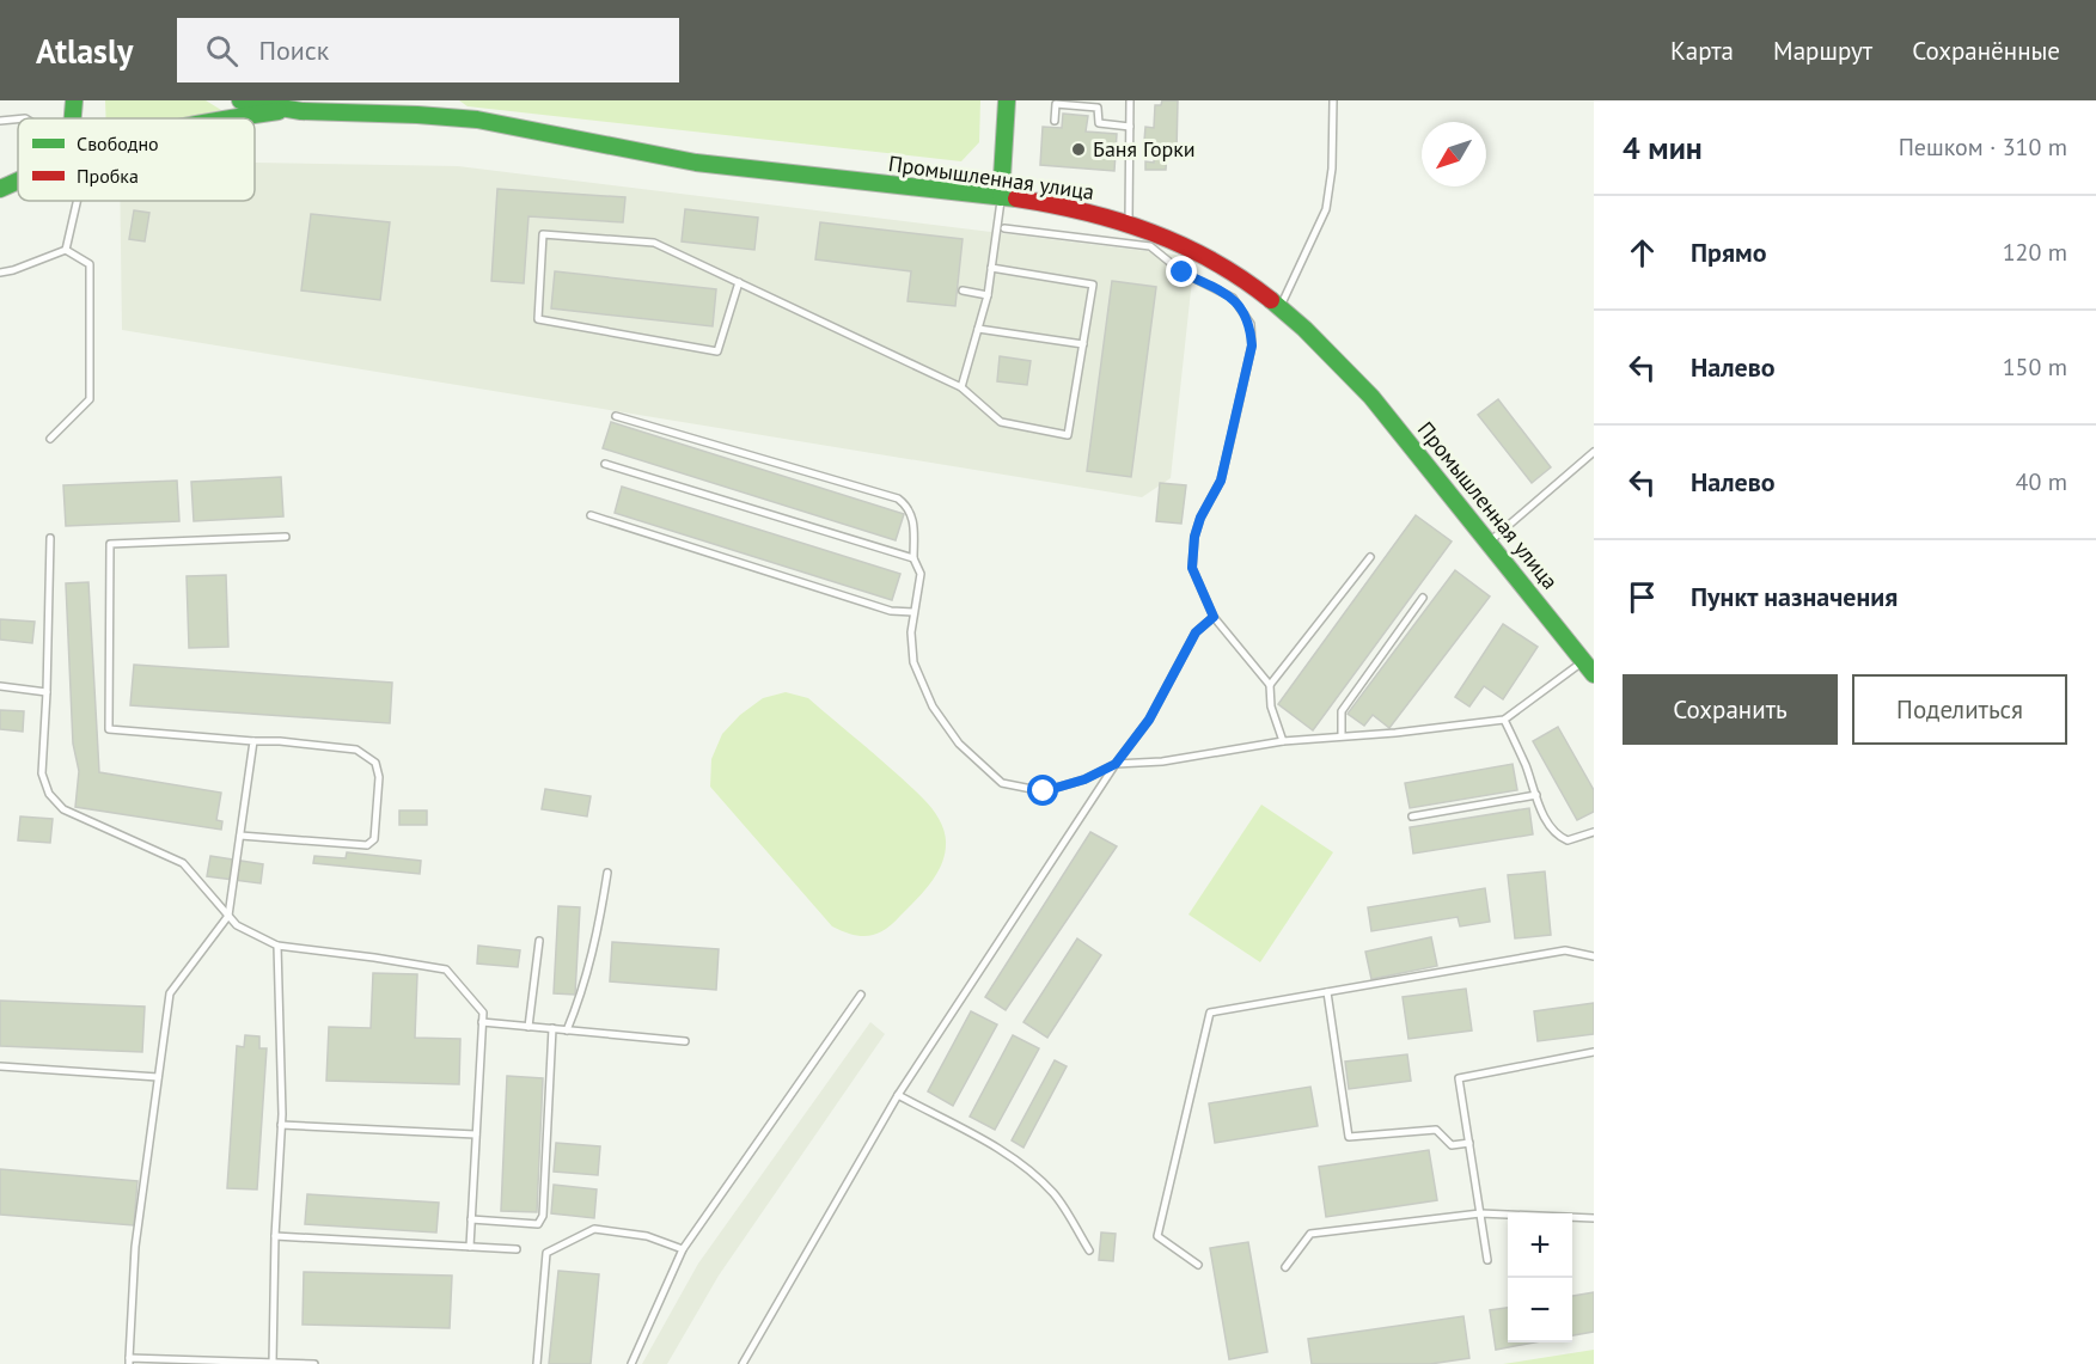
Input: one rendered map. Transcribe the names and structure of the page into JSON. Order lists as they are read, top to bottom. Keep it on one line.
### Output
{"streets":{"main road":["Промышленная улица"]},"places":["Баня Горки"],"legend":["Свободно","Пробка"],"north":"bottom left","page":{"header":"Atlasly","search":"Поиск","nav":["Карта","Маршрут","Сохранённые"],"heading":["4 мин","Пешком · 310 m"],"list":[["Прямо","120 m"],["Налево","150 m"],["Налево","40 m"],"Пункт назначения"],"buttons":["Сохранить","Поделиться"],"map_buttons":["+","−"]}}
